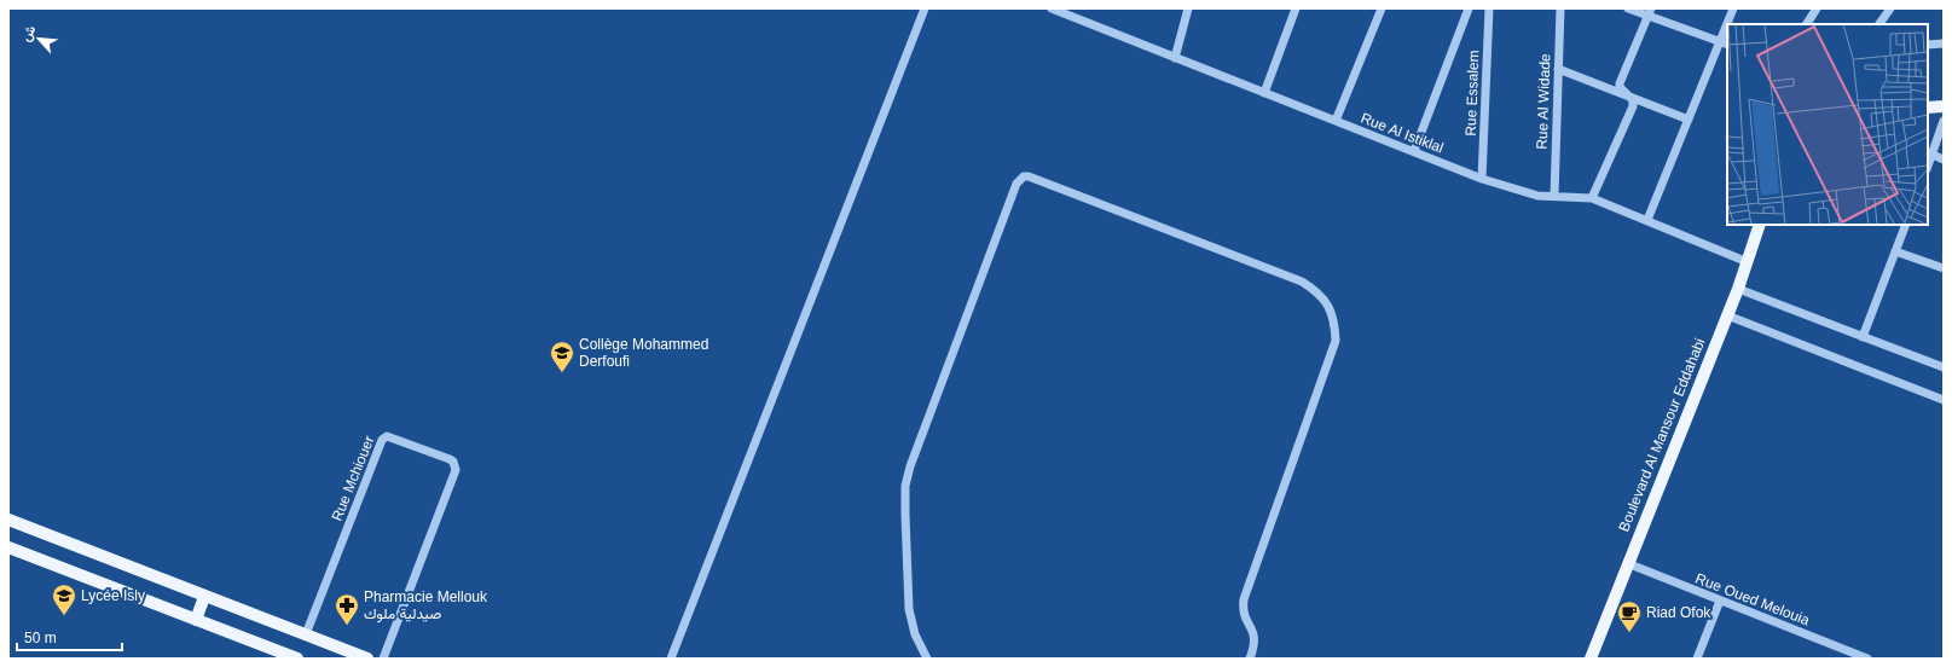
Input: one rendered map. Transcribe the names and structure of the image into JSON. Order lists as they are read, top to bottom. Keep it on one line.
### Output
{"streets":{"main road":["Boulevard Al Mansour Eddahabi"],"street":["Rue Essalem","Rue Al Widade","Rue Al Istiklal","Rue Mchiouer","Rue Oued Melouia"]},"crossings":[["Rue Essalem","Rue Al Istiklal"],["Rue Al Widade","Rue Al Istiklal"],["Rue Al Istiklal","Boulevard Al Mansour Eddahabi"],["Boulevard Al Mansour Eddahabi","Rue Oued Melouia"]],"places":{"school or university":["Collège Mohammed Derfoufi","Lycée Isly"],"pharmacy":["Pharmacie Mellouk صيدلية ملوك"],"cafe":["Riad Ofok"]},"scale_bar":"50 m","north":"top left"}
